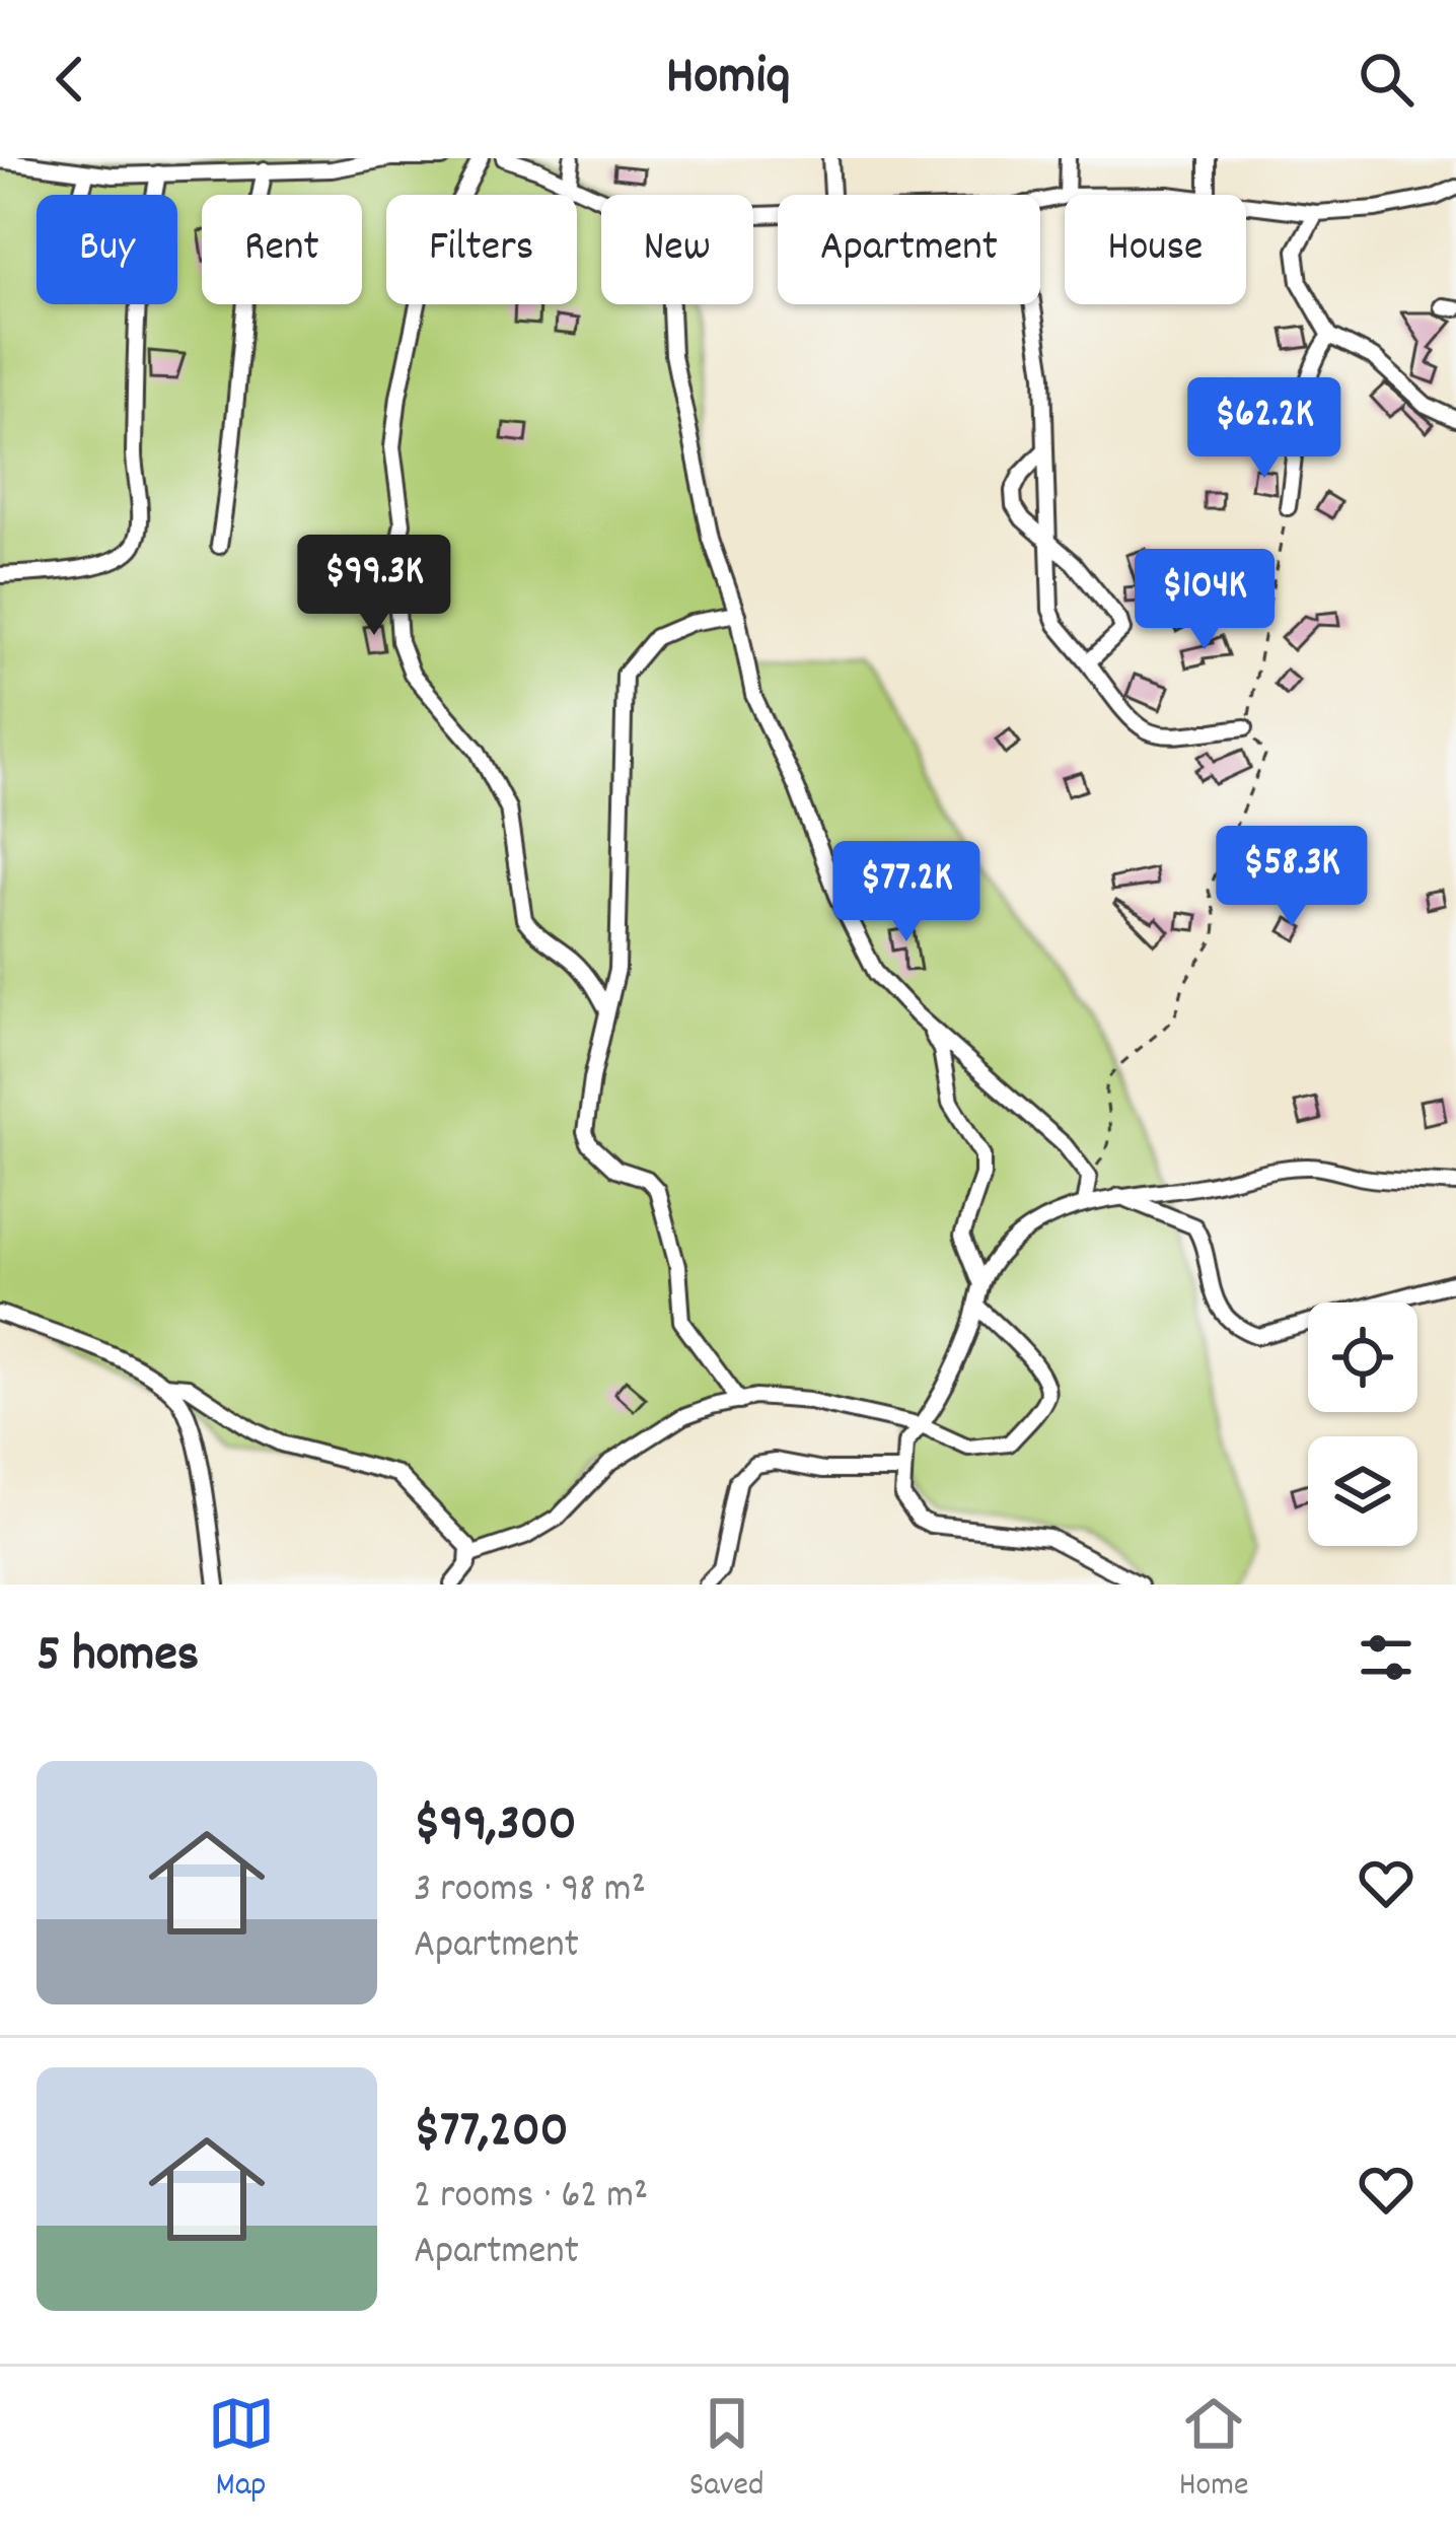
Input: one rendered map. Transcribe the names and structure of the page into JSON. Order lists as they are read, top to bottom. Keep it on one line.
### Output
{"page":{"header":"Homiq","chip":["Buy","Rent","Filters","New","Apartment","House"],"price":["$62.2K","$99.3K","$104K","$58.3K","$77.2K"],"heading":"5 homes","list":[{"name":"$99,300","note":"3 rooms · 98 m² · Apartment"},{"name":"$77,200","note":"2 rooms · 62 m² · Apartment"}],"tabs":["Map","Saved","Home"]}}
